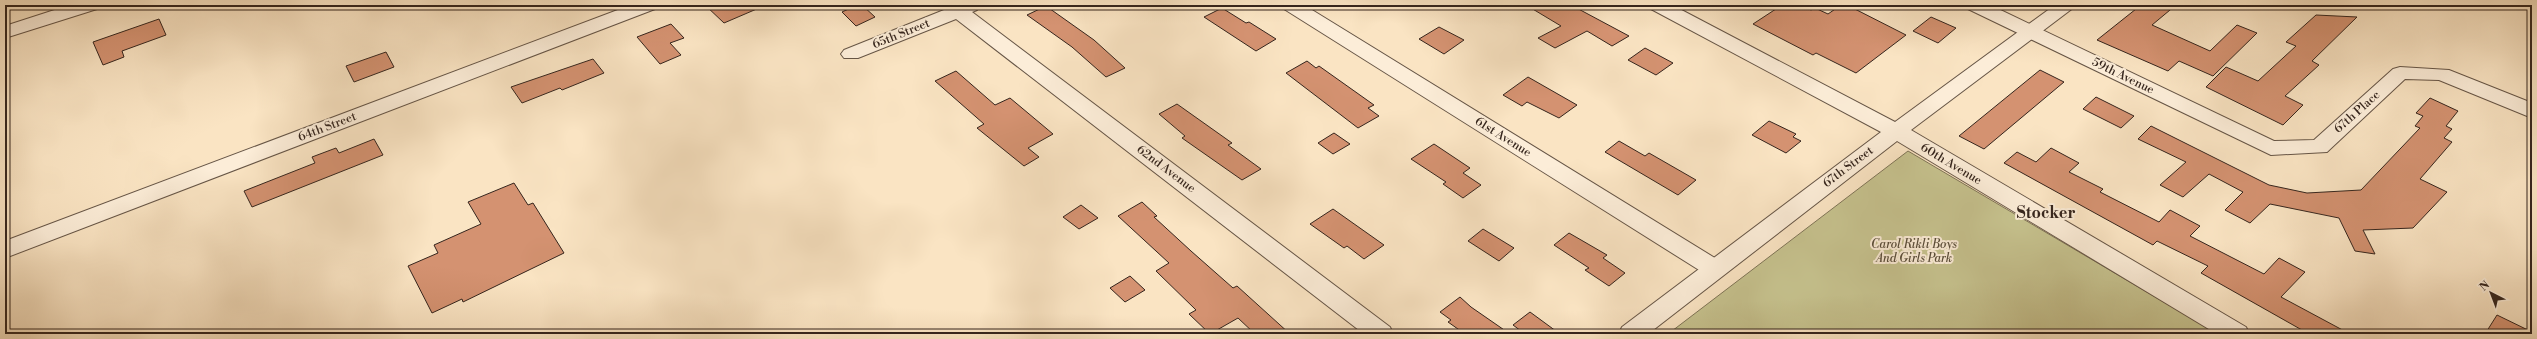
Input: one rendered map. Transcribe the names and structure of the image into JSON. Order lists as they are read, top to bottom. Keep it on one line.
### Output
{"streets":{"street":["65th Street","59th Avenue","67th Place","64th Street","61st Avenue","60th Avenue","67th Street","62nd Avenue"]},"crossings":[["65th Street","62nd Avenue"],["59th Avenue","67th Place"],["59th Avenue","67th Street"],["61st Avenue","67th Street"],["60th Avenue","67th Street"]],"districts":["Stocker"],"parks":["Carol Rikli Boys And Girls Park"],"north":"top left"}
